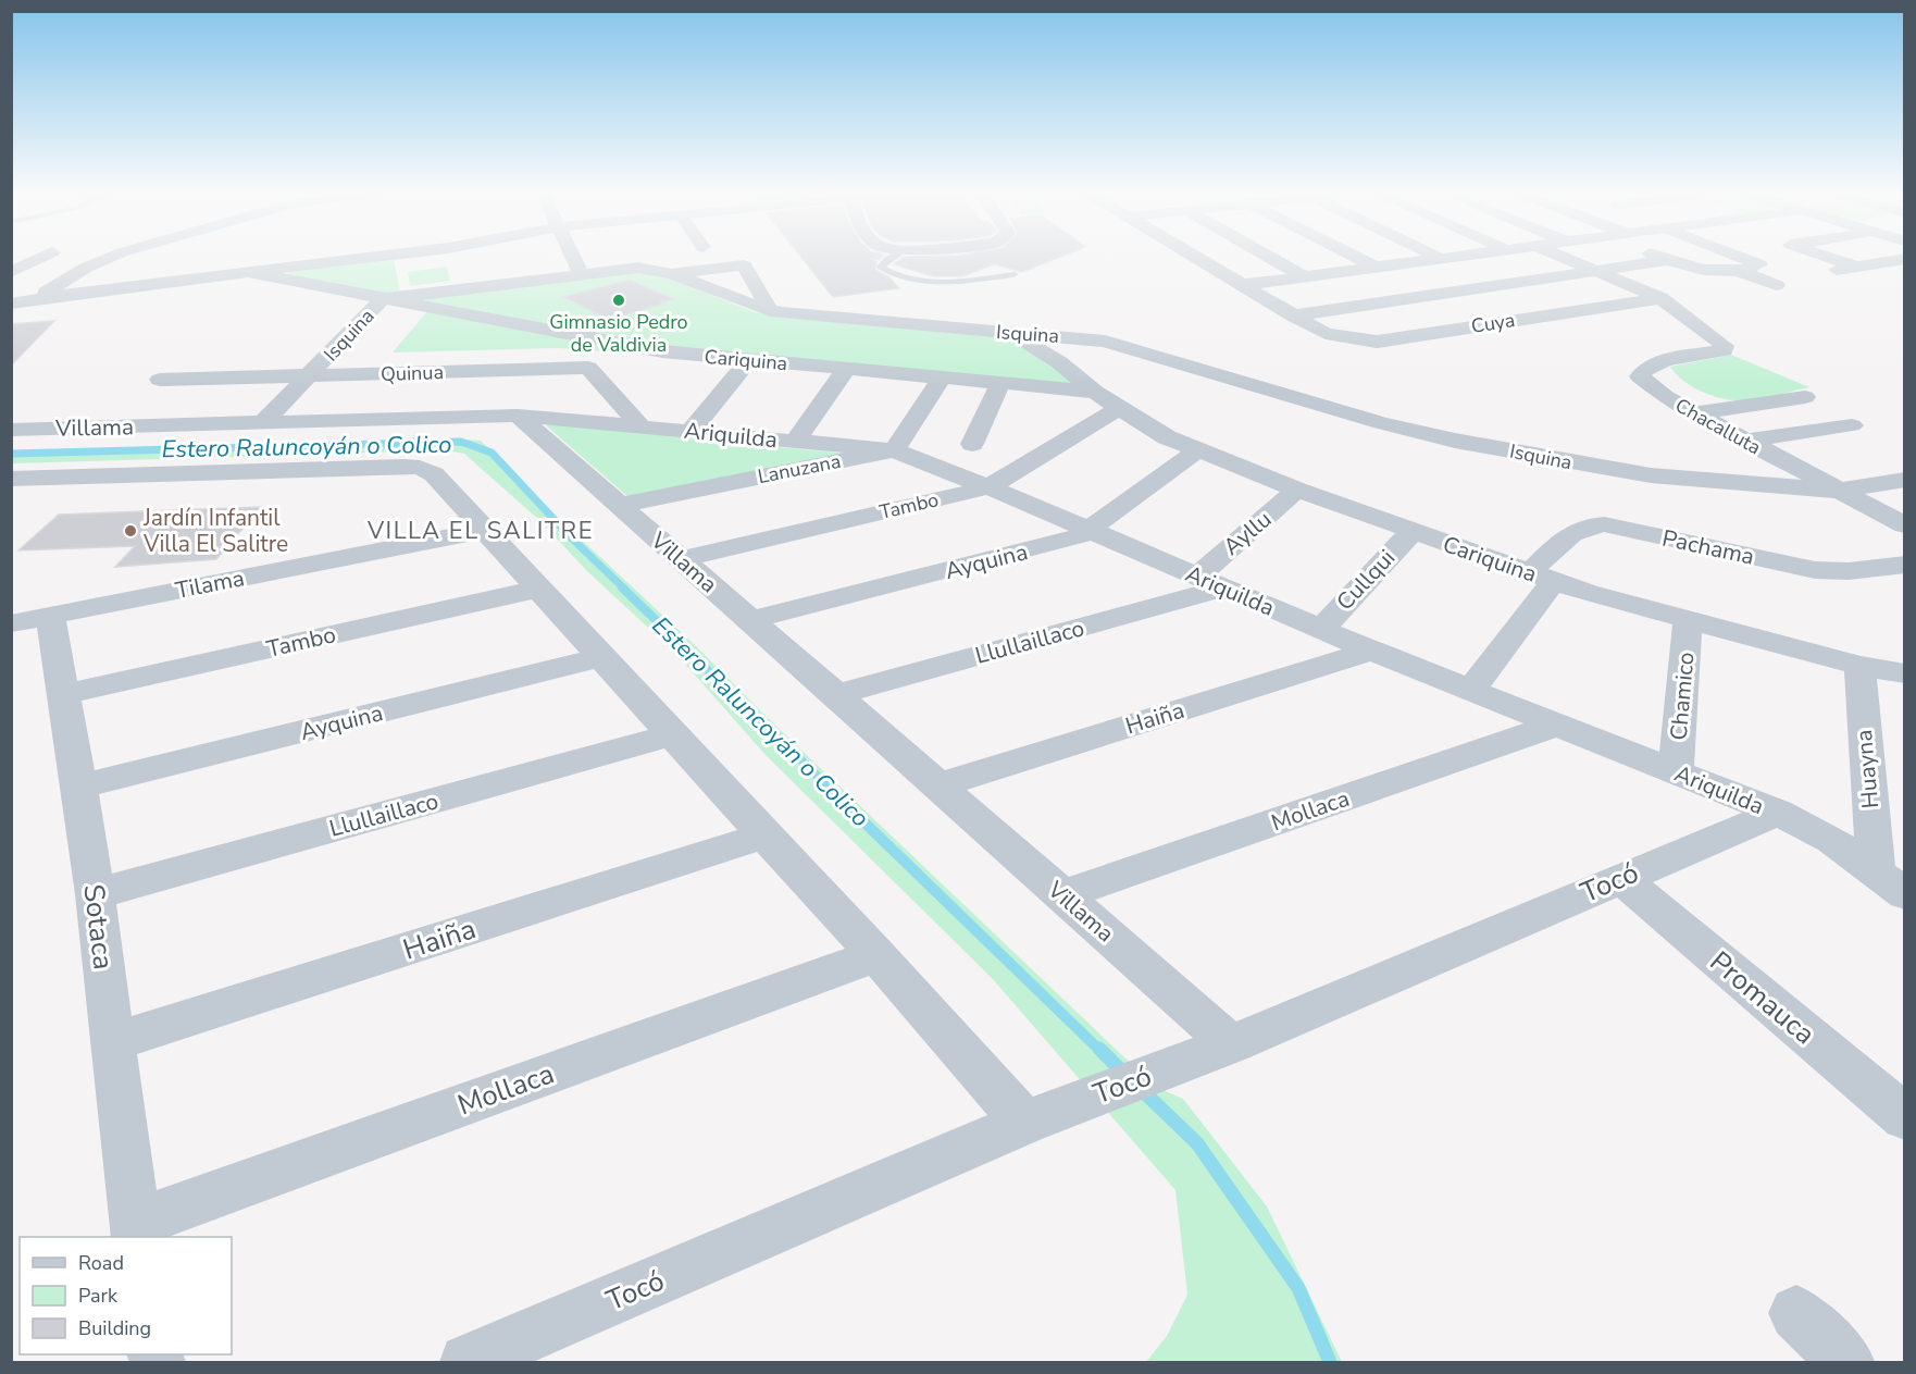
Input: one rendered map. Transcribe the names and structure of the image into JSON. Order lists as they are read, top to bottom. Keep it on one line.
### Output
{"streets":{"street":["Cuya","Isquina","Cariquina","Quinua","Chacalluta","Villama","Ariquilda","Lanuzana","Tambo","Ayllu","Pachama","Ayquina","Cullqui","Tilama","Llullaillaco","Chamico","Haiña","Huayna","Mollaca","Tocó","Sotaca","Promauca"]},"crossings":[["Cuya","Chacalluta"],["Isquina","Cariquina"],["Isquina","Quinua"],["Isquina","Chacalluta"],["Isquina","Villama"],["Cariquina","Tambo"],["Cariquina","Ayllu"],["Cariquina","Pachama"],["Cariquina","Ayquina"],["Cariquina","Cullqui"],["Cariquina","Chamico"],["Cariquina","Huayna"],["Quinua","Ariquilda"],["Villama","Ariquilda"],["Villama","Lanuzana"],["Villama","Tambo"],["Villama","Ayquina"],["Villama","Llullaillaco"],["Villama","Haiña"],["Villama","Mollaca"],["Villama","Tocó"],["Ariquilda","Lanuzana"],["Ariquilda","Tambo"],["Ariquilda","Ayllu"],["Ariquilda","Pachama"],["Ariquilda","Ayquina"],["Ariquilda","Cullqui"],["Ariquilda","Llullaillaco"],["Ariquilda","Chamico"],["Ariquilda","Haiña"],["Ariquilda","Huayna"],["Ariquilda","Mollaca"],["Ariquilda","Tocó"],["Tambo","Sotaca"],["Ayquina","Sotaca"],["Tilama","Sotaca"],["Llullaillaco","Sotaca"],["Haiña","Sotaca"],["Mollaca","Sotaca"],["Tocó","Promauca"]],"districts":["VILLA EL SALITRE"],"water":["Estero Raluncoyán o Colico"],"places":["Gimnasio Pedro de Valdivia","Jardín Infantil Villa El Salitre"],"legend":["Road","Park","Building"]}
